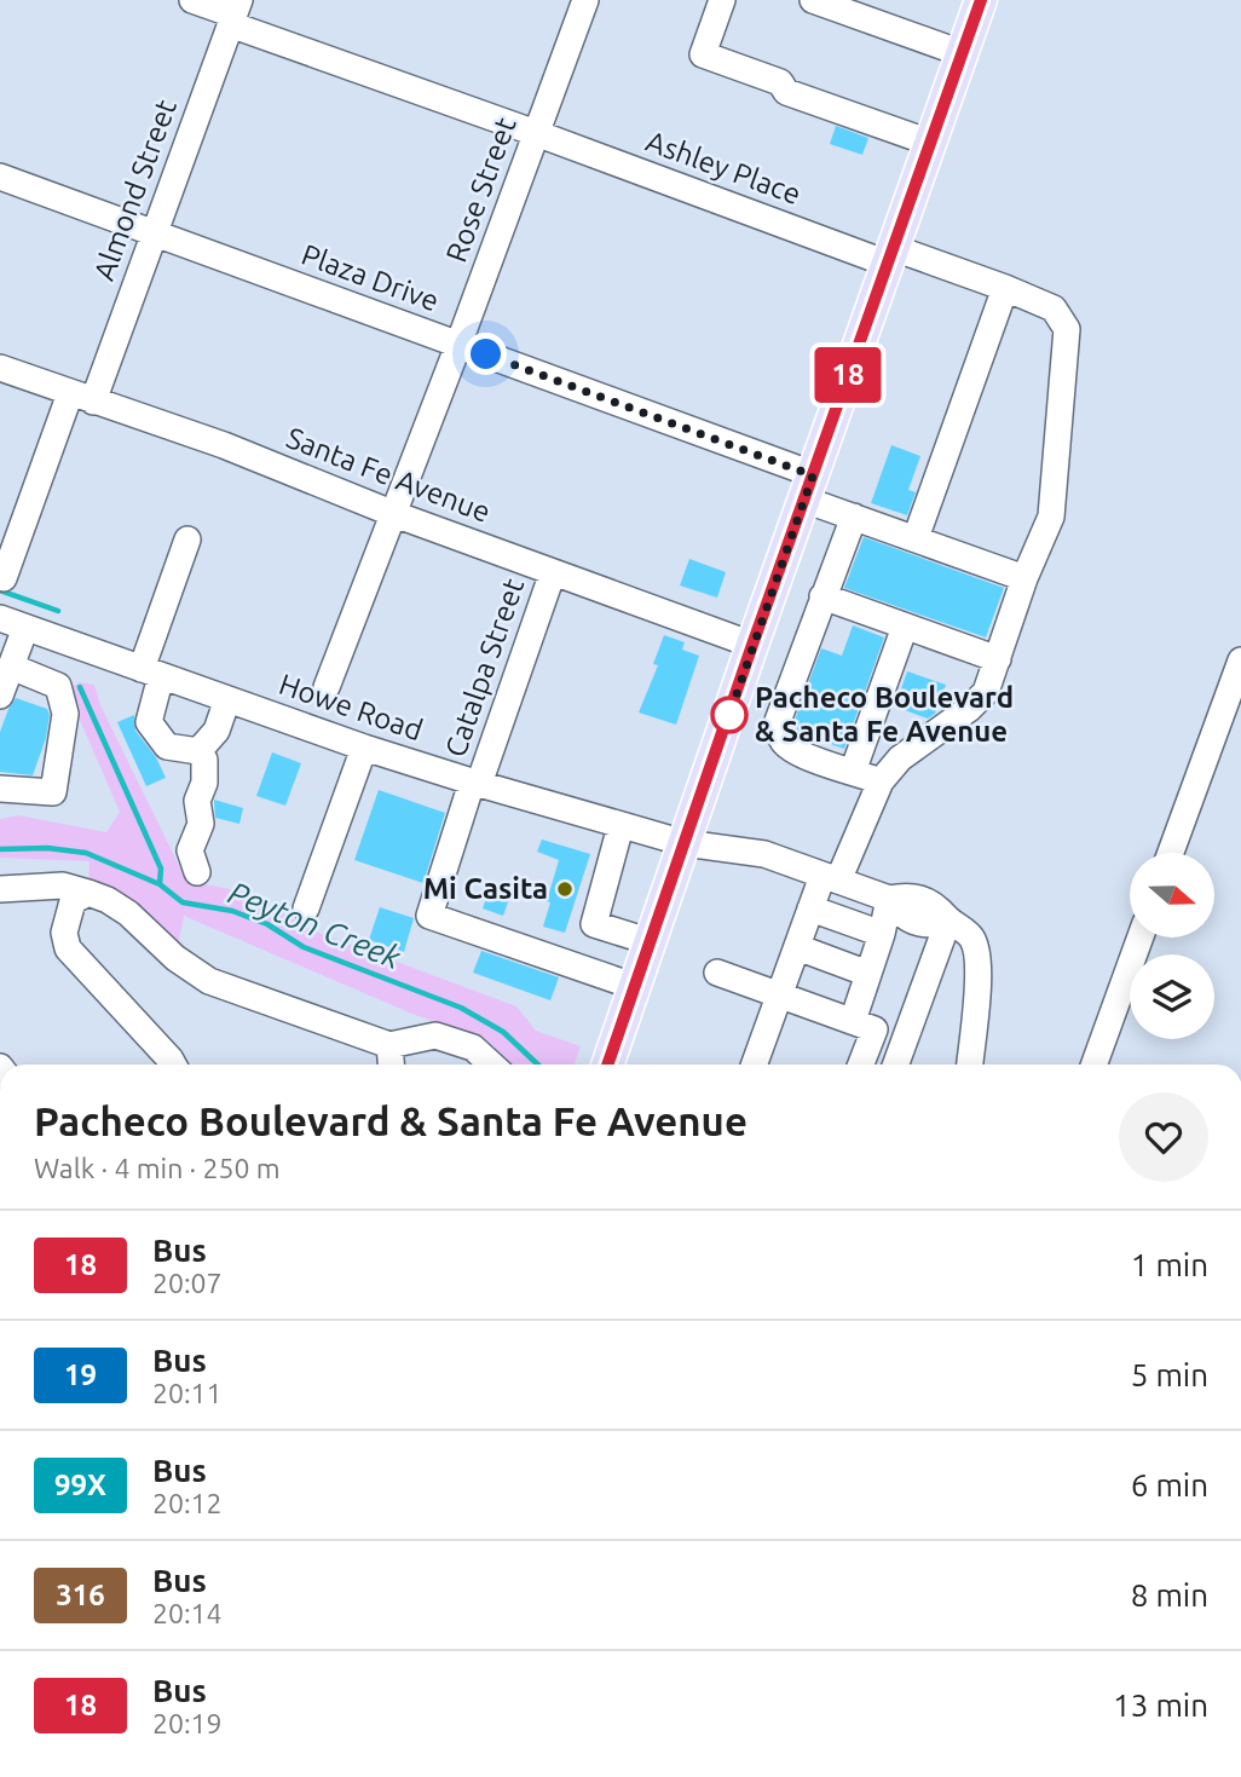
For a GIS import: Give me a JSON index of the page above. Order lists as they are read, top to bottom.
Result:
{
  "streets": {
    "street": [
      "Ashley Place",
      "Almond Street",
      "Rose Street",
      "Plaza Drive",
      "Santa Fe Avenue",
      "Catalpa Street",
      "Howe Road"
    ]
  },
  "crossings": [
    ["Ashley Place", "Almond Street"],
    ["Ashley Place", "Rose Street"],
    ["Ashley Place", "Plaza Drive"],
    ["Ashley Place", "Howe Road"],
    ["Almond Street", "Plaza Drive"],
    ["Almond Street", "Santa Fe Avenue"],
    ["Rose Street", "Plaza Drive"],
    ["Rose Street", "Santa Fe Avenue"],
    ["Santa Fe Avenue", "Catalpa Street"],
    ["Catalpa Street", "Howe Road"]
  ],
  "water": ["Peyton Creek"],
  "places": ["Pacheco Boulevard & Santa Fe Avenue", "Mi Casita"],
  "lines": ["bus line 18"],
  "north": "right",
  "page": {
    "on_map": "18",
    "heading": ["Pacheco Boulevard & Santa Fe Avenue", "Walk · 4 min · 250 m"],
    "list": [
      {
        "mark": "18",
        "name": "Bus",
        "note": "20:07",
        "value": "1 min"
      },
      {
        "mark": "19",
        "name": "Bus",
        "note": "20:11",
        "value": "5 min"
      },
      {
        "mark": "99X",
        "name": "Bus",
        "note": "20:12",
        "value": "6 min"
      },
      {
        "mark": "316",
        "name": "Bus",
        "note": "20:14",
        "value": "8 min"
      },
      {
        "mark": "18",
        "name": "Bus",
        "note": "20:19",
        "value": "13 min"
      }
    ]
  }
}
